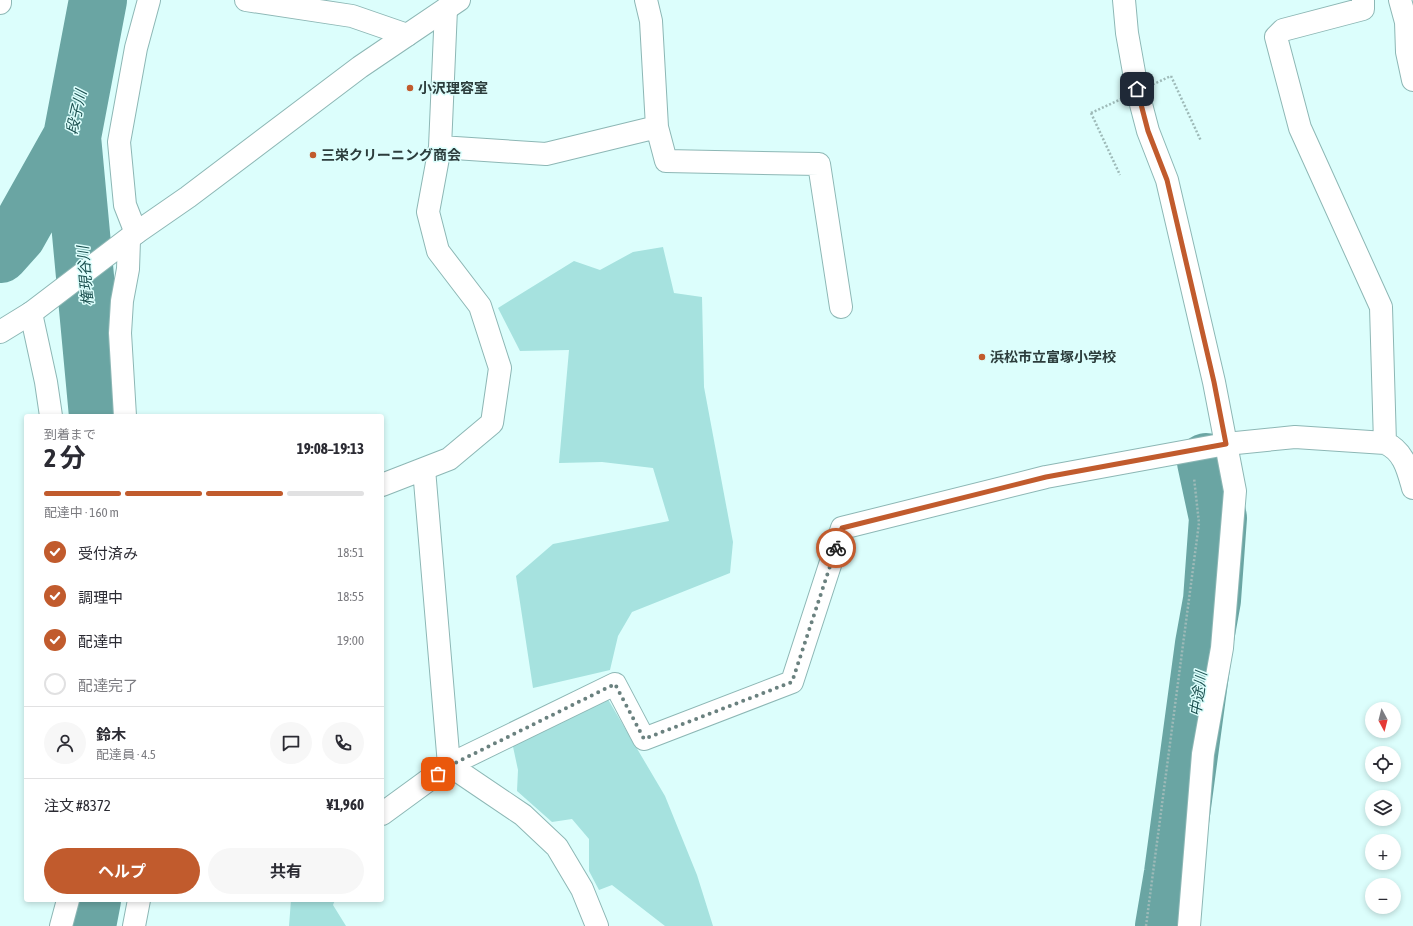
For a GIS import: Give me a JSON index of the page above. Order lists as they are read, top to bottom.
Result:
{
  "water": ["段子川", "権現谷川", "中途川"],
  "places": ["小沢理容室", "三栄クリーニング商会", "浜松市立富塚小学校"],
  "north": "bottom",
  "page": {
    "heading": ["2 分", "到着まで", "19:08–19:13"],
    "panel": [
      "鈴木",
      "配達員 · 4.5",
      "注文 #8372",
      "¥1,960"
    ],
    "bar": "配達中 · 160 m",
    "list": [
      ["受付済み", "18:51"],
      ["調理中", "18:55"],
      ["配達中", "19:00"],
      "配達完了"
    ],
    "map_buttons": ["+", "−"],
    "buttons": ["ヘルプ", "共有"]
  }
}
